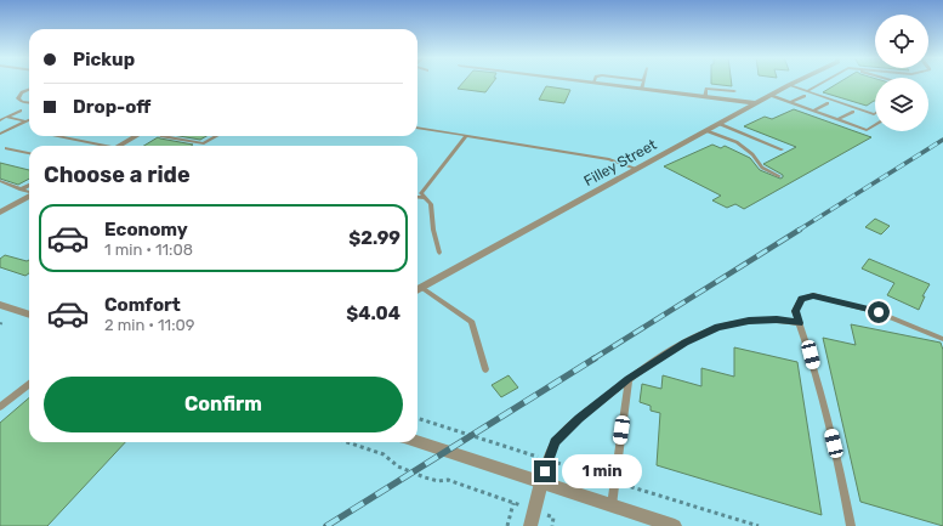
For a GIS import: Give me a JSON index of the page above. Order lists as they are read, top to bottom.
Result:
{
  "streets": {
    "street": ["Filley Street"]
  },
  "page": {
    "banner": ["Pickup", "Drop-off"],
    "heading": "Choose a ride",
    "list": [
      {
        "name": "Economy",
        "note": "1 min · 11:08",
        "value": "$2.99"
      },
      {
        "name": "Comfort",
        "note": "2 min · 11:09",
        "value": "$4.04"
      }
    ],
    "buttons": "Confirm",
    "bubble": "1 min"
  }
}
